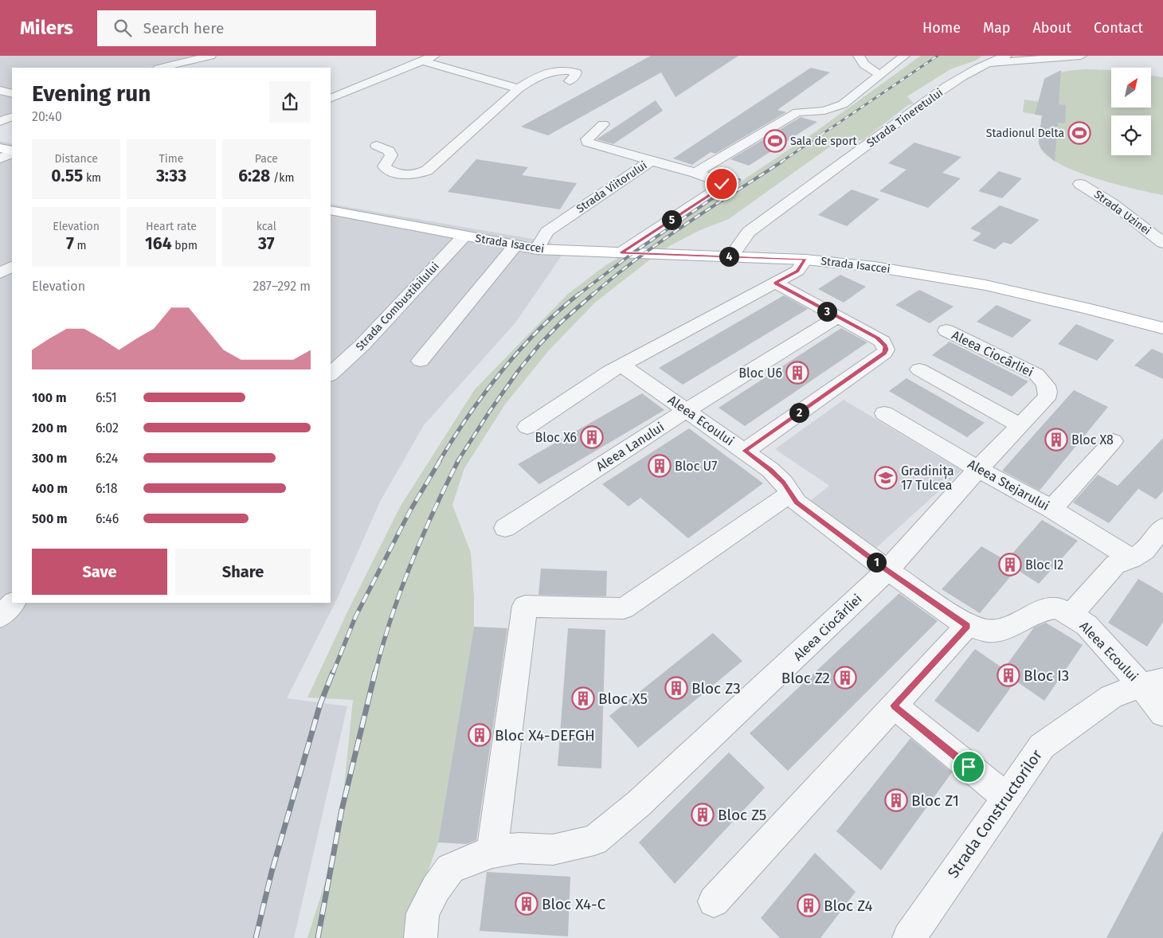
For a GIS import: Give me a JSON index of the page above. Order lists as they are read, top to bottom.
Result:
{
  "streets": {
    "main road": ["Strada Isaccei"],
    "street": [
      "Strada Tineretului",
      "Strada Viitorului",
      "Strada Uzinei",
      "Strada Combustibilului",
      "Aleea Ciocârliei",
      "Aleea Ecoului",
      "Aleea Lanului",
      "Aleea Stejarului",
      "Strada Constructorilor"
    ]
  },
  "crossings": [
    ["Strada Tineretului", "Strada Isaccei"],
    ["Strada Viitorului", "Strada Isaccei"],
    ["Strada Isaccei", "Strada Combustibilului"],
    ["Aleea Ciocârliei", "Aleea Ecoului"],
    ["Aleea Ciocârliei", "Aleea Stejarului"],
    ["Aleea Ecoului", "Aleea Lanului"],
    ["Aleea Ecoului", "Strada Constructorilor"]
  ],
  "places": {
    "sports": ["Stadionul Delta", "Sala de sport"],
    "building": [
      "Bloc U6",
      "Bloc X6",
      "Bloc X8",
      "Bloc U7",
      "Bloc I2",
      "Bloc I3",
      "Bloc Z2",
      "Bloc Z3",
      "Bloc X5",
      "Bloc X4-DEFGH",
      "Bloc Z1",
      "Bloc Z5",
      "Bloc X4-C",
      "Bloc Z4"
    ],
    "school or university": ["Gradinița 17 Tulcea"]
  },
  "north": "top right",
  "page": {
    "header": "Milers",
    "search": "Search here",
    "nav": [
      "Home",
      "Map",
      "About",
      "Contact"
    ],
    "heading": ["Evening run", "20:40"],
    "stats": [
      ["Distance", "0.55 km"],
      ["Time", "3:33"],
      ["Pace", "6:28 /km"],
      ["Elevation", "7 m"],
      ["Heart rate", "164 bpm"],
      ["kcal", "37"]
    ],
    "pins": [
      "5",
      "4",
      "3",
      "2",
      "1"
    ],
    "chart": ["Elevation", "287–292 m"],
    "list": [
      {
        "name": "100 m",
        "note": "6:51"
      },
      {
        "name": "200 m",
        "note": "6:02"
      },
      {
        "name": "300 m",
        "note": "6:24"
      },
      {
        "name": "400 m",
        "note": "6:18"
      },
      {
        "name": "500 m",
        "note": "6:46"
      }
    ],
    "buttons": ["Save", "Share"]
  }
}
